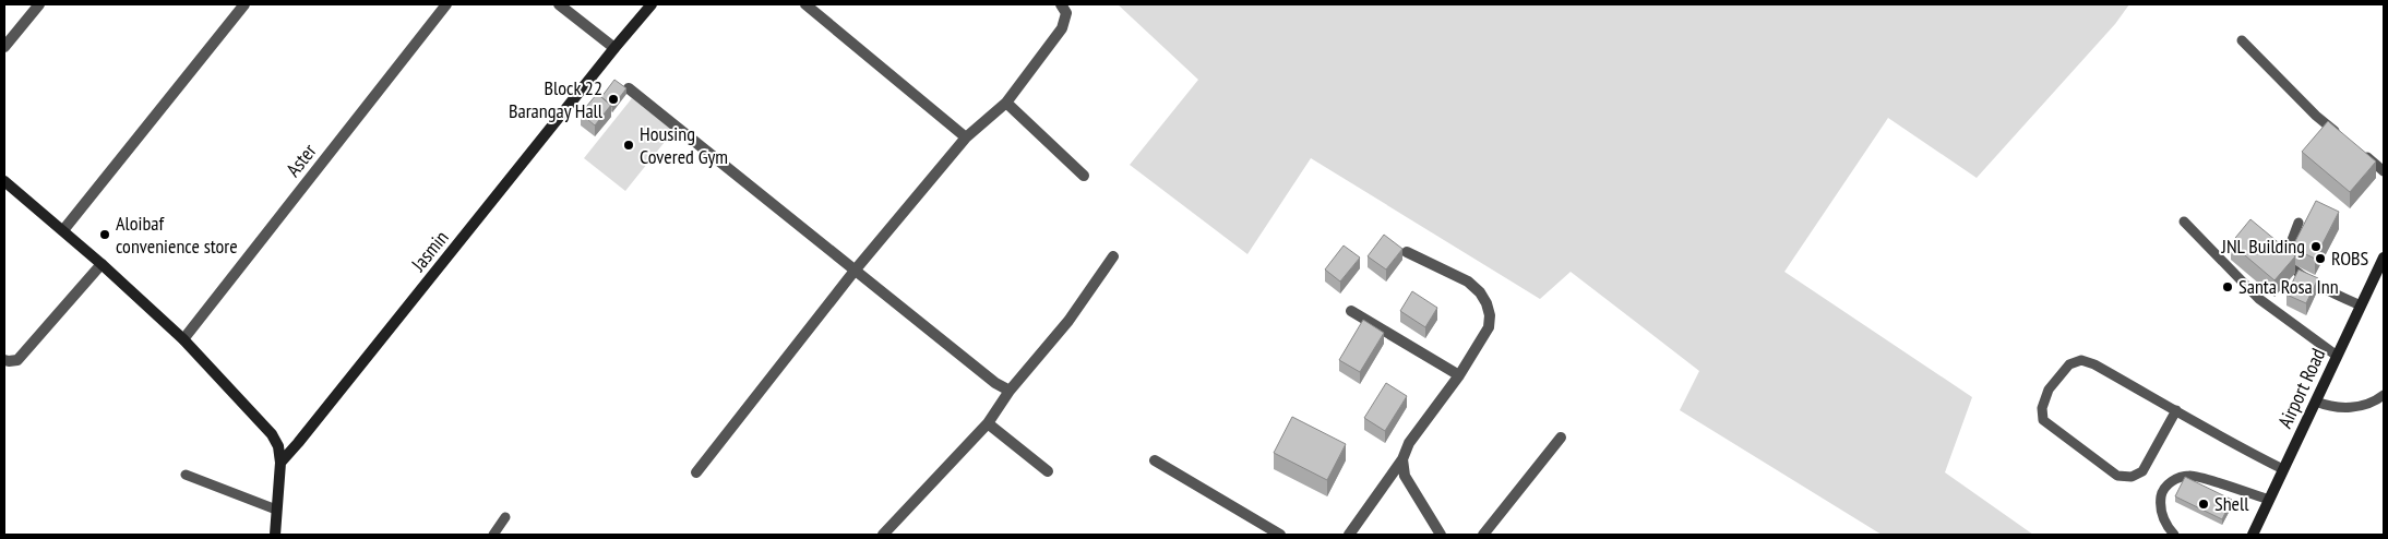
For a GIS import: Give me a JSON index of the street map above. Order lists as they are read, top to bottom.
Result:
{
  "streets": {
    "street": ["Aster", "Jasmin", "Airport Road"]
  },
  "places": [
    "Block 22 Barangay Hall",
    "Housing Covered Gym",
    "Aloibaf convenience store",
    "JNL Building",
    "ROBS",
    "Santa Rosa Inn",
    "Shell"
  ]
}
